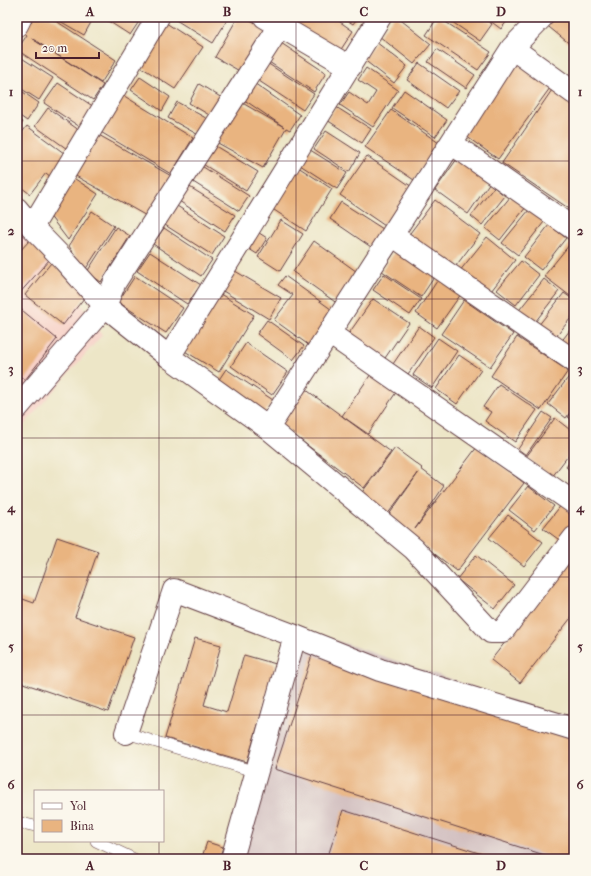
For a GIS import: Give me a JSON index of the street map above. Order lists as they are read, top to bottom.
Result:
{
  "legend": ["Yol", "Bina"],
  "scale_bar": "20 m",
  "grid": {
    "columns": [
      "A",
      "B",
      "C",
      "D"
    ],
    "rows": [
      "1",
      "2",
      "3",
      "4",
      "5",
      "6"
    ]
  }
}
